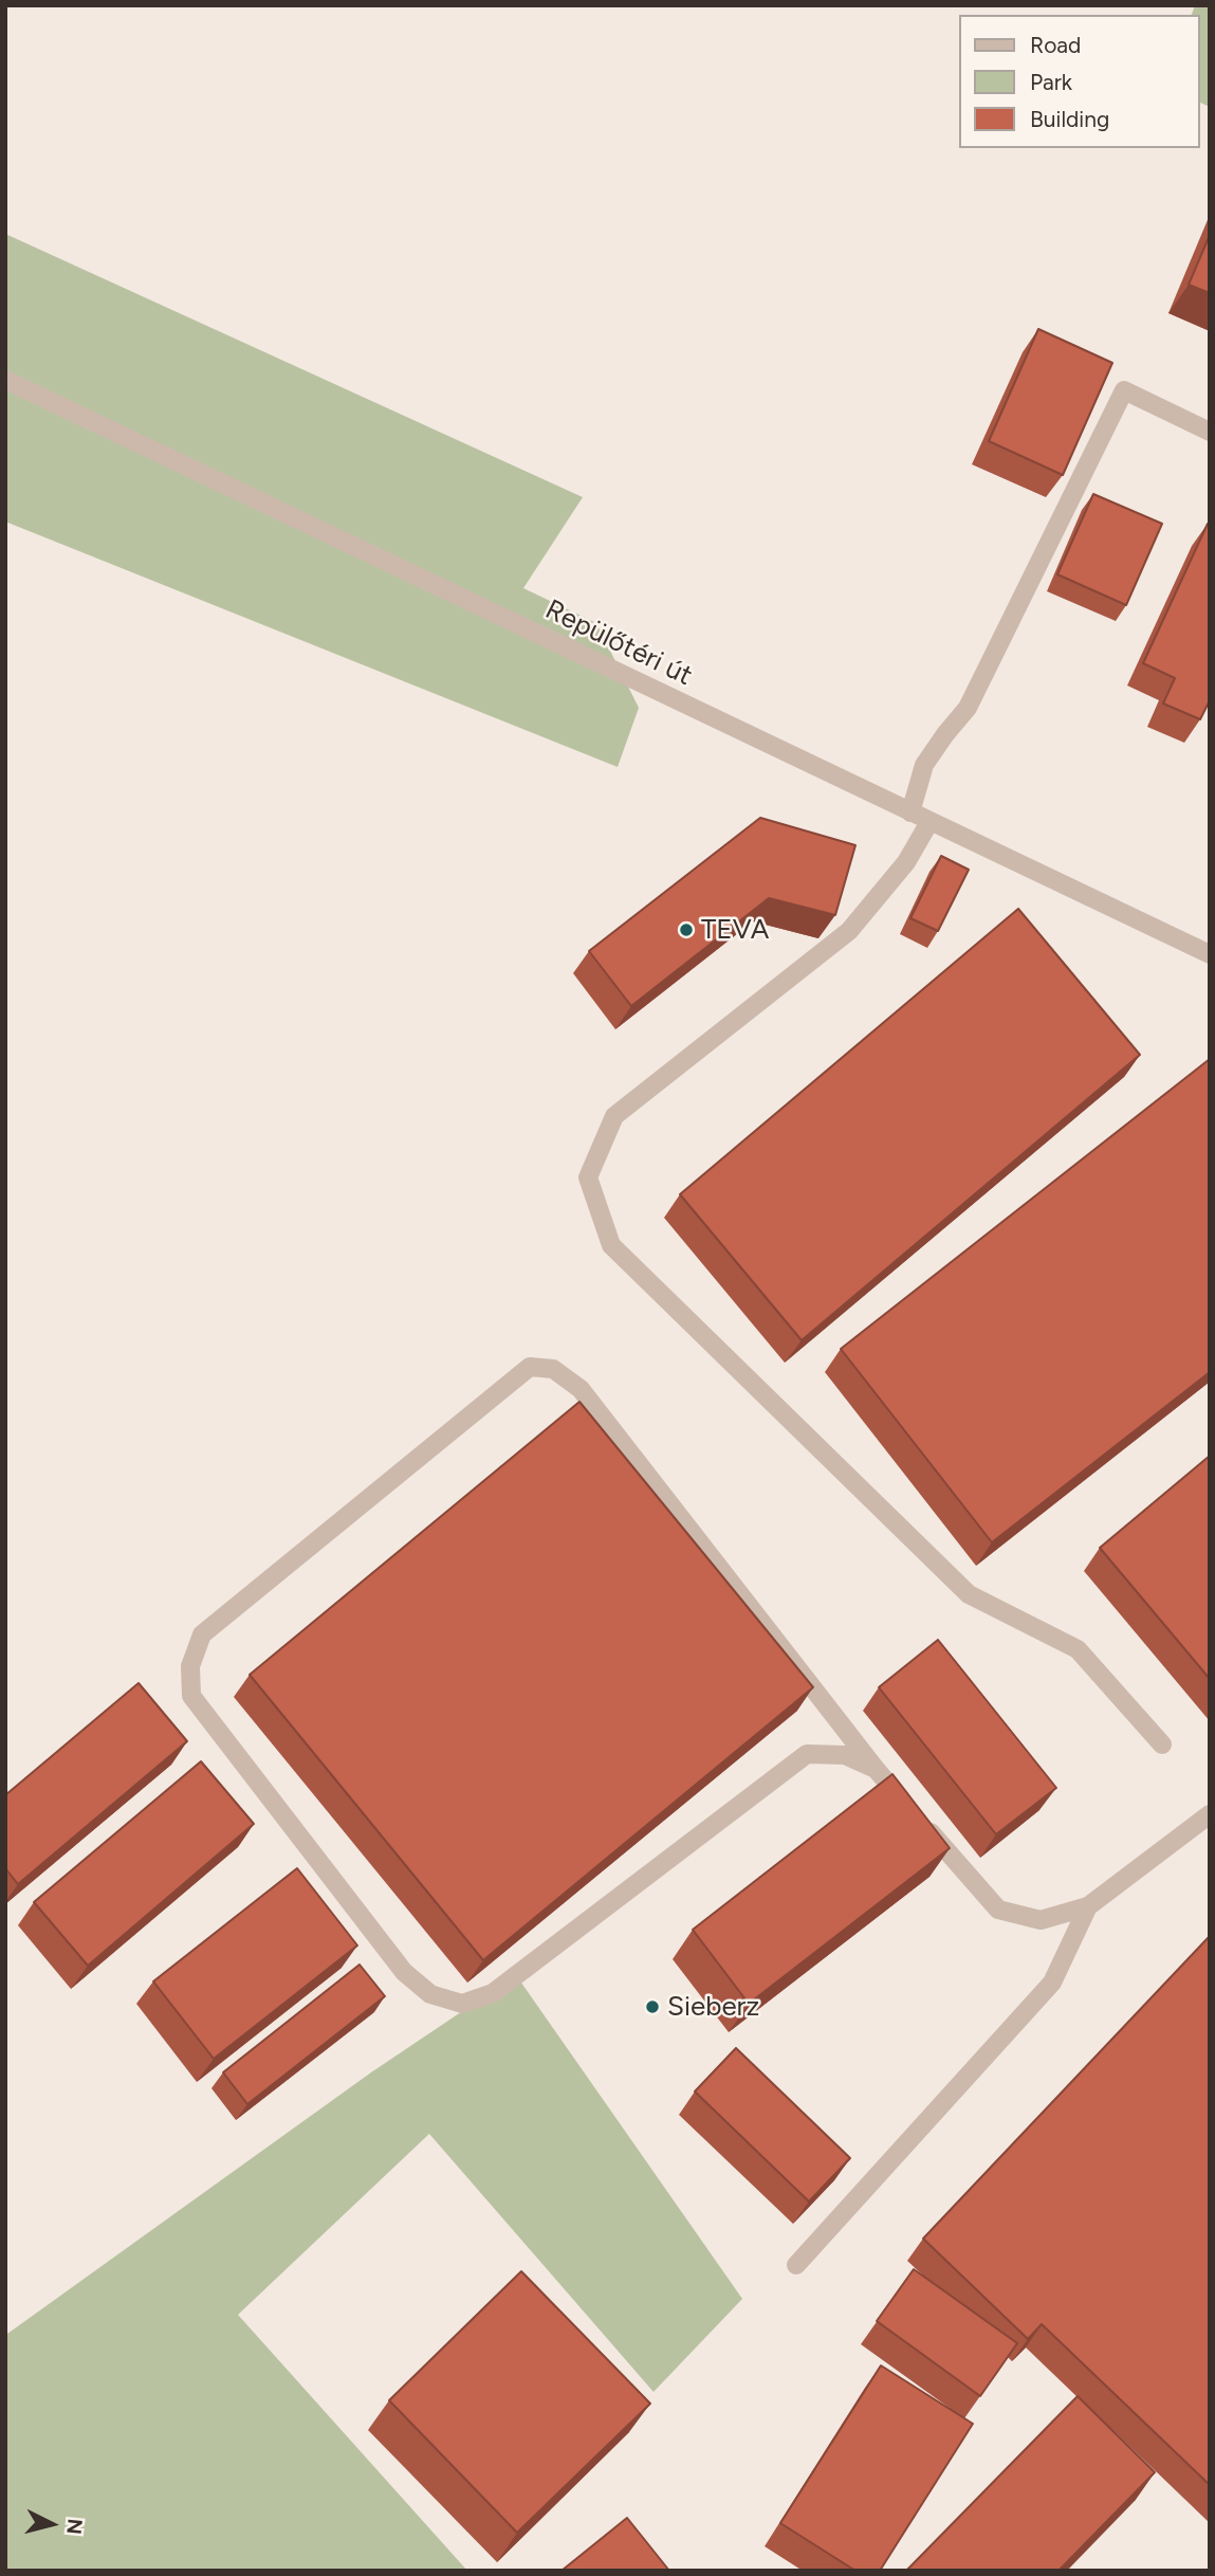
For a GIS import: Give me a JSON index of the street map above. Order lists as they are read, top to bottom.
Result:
{
  "streets": {
    "street": ["Repülőtéri út"]
  },
  "places": ["TEVA", "Sieberz"],
  "legend": ["Road", "Park", "Building"],
  "north": "right"
}
